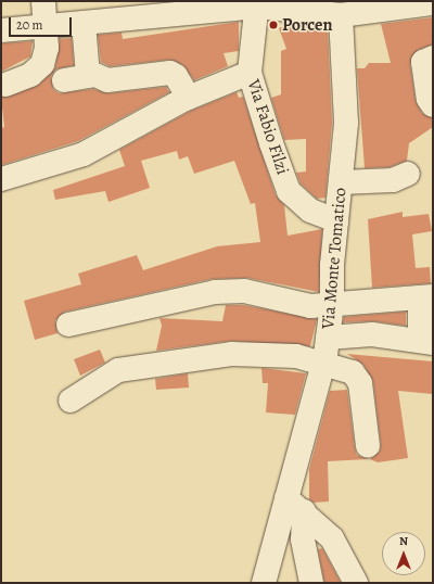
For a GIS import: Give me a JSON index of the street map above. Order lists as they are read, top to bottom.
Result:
{
  "streets": {
    "street": ["Via Fabio Filzi", "Via Monte Tomatico"]
  },
  "crossings": [
    ["Via Fabio Filzi", "Via Monte Tomatico"]
  ],
  "places": ["Porcen"],
  "scale_bar": "20 m",
  "north": "top"
}
